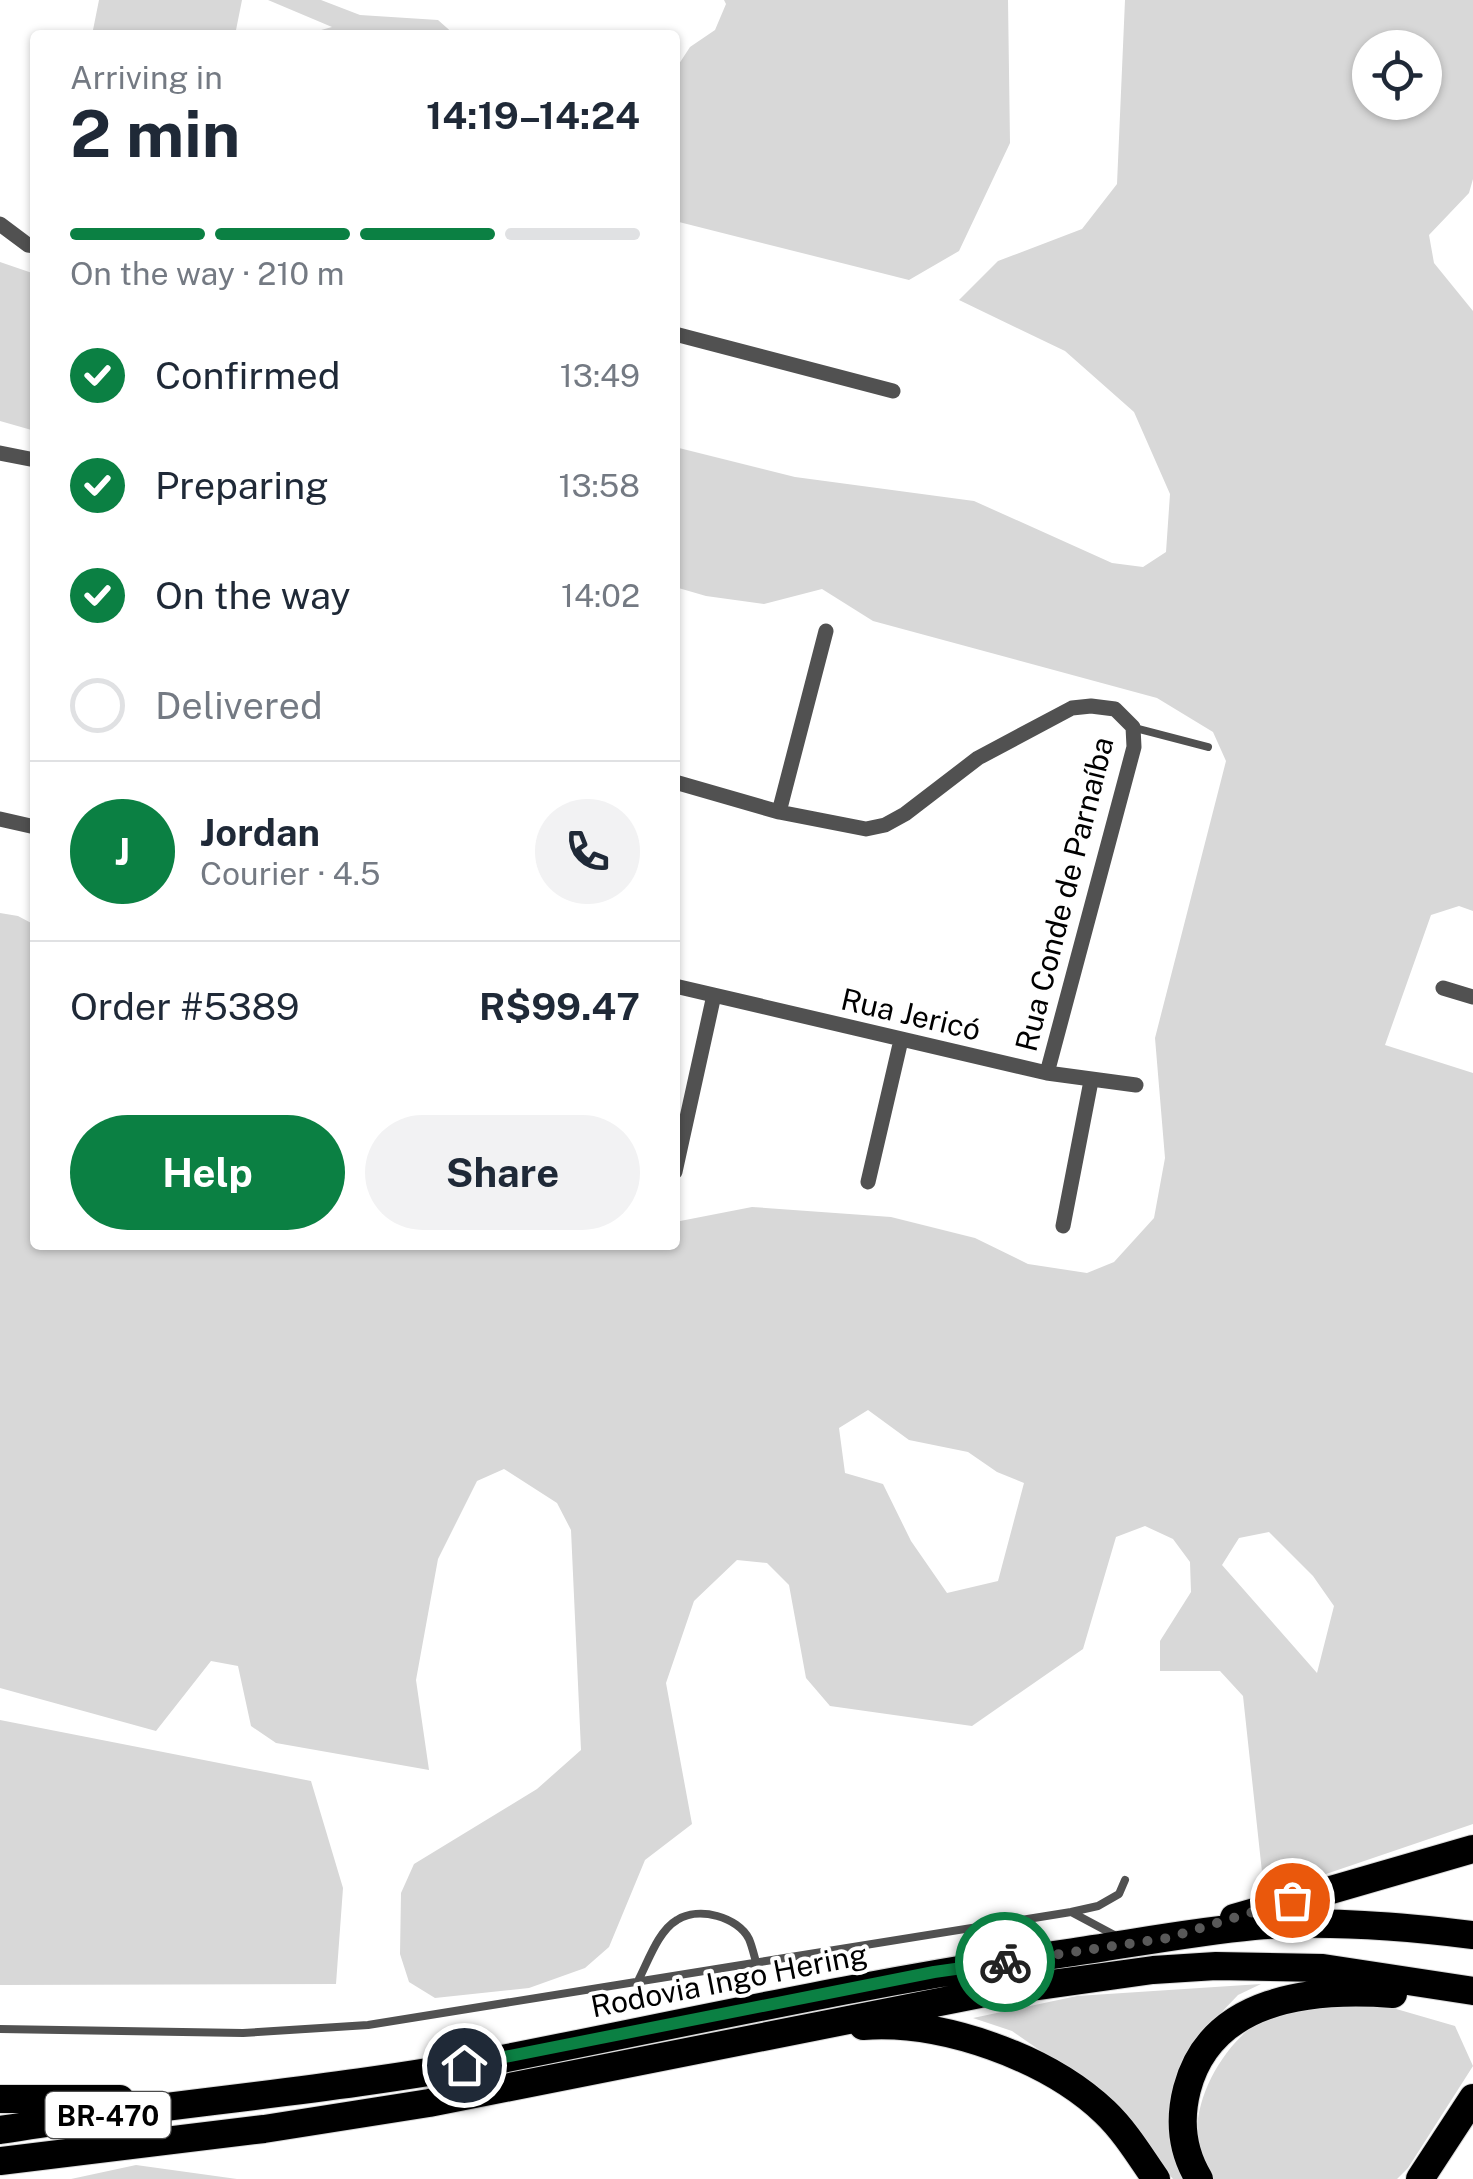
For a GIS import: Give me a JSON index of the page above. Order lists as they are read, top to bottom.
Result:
{
  "streets": {
    "highway": ["Rodovia Ingo Hering", "BR-470"],
    "street": ["Rua Conde de Parnaíba", "Rua Jericó"]
  },
  "crossings": [
    ["Rua Conde de Parnaíba", "Rua Jericó"]
  ],
  "page": {
    "heading": ["2 min", "Arriving in", "14:19–14:24"],
    "panel": [
      "Jordan",
      "Courier · 4.5",
      "Order #5389",
      "R$99.47"
    ],
    "bar": "On the way · 210 m",
    "list": [
      ["Confirmed", "13:49"],
      ["Preparing", "13:58"],
      ["On the way", "14:02"],
      "Delivered"
    ],
    "round": "J",
    "buttons": ["Help", "Share"]
  }
}
